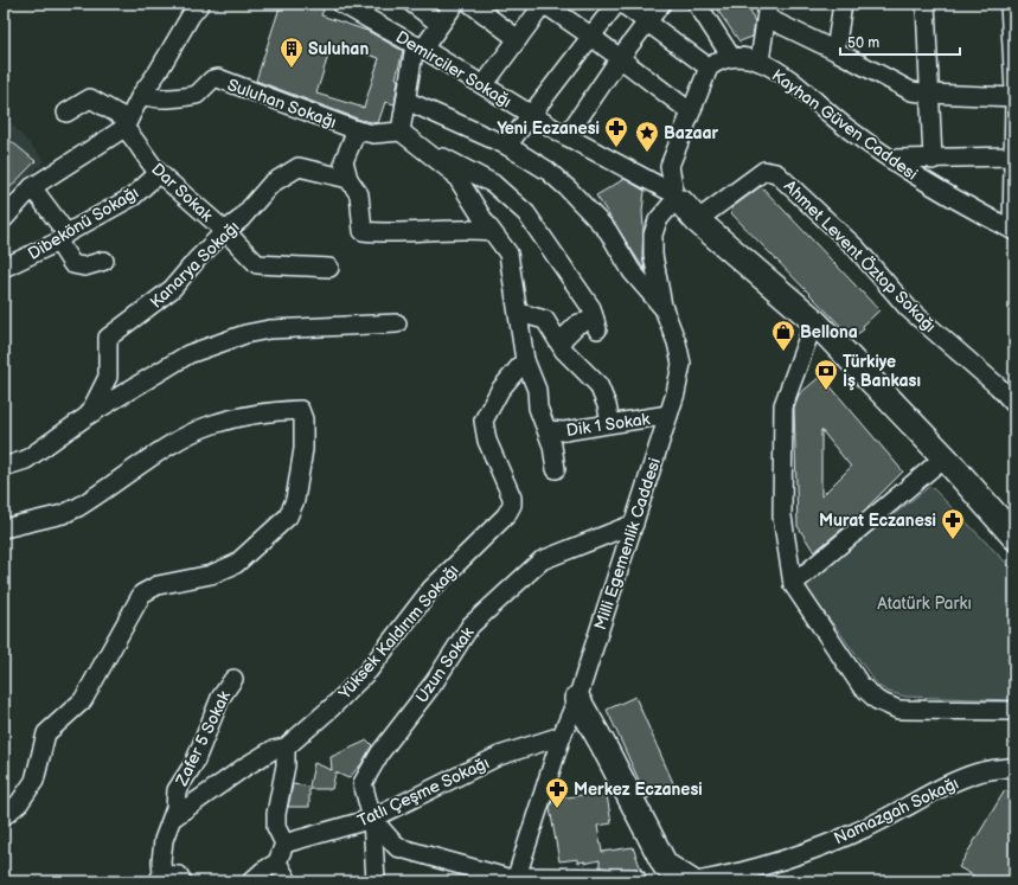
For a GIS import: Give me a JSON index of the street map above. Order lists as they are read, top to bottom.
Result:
{
  "streets": {
    "street": [
      "Demirciler Sokağı",
      "Suluhan Sokağı",
      "Kayhan Güven Caddesi",
      "Dar Sokak",
      "Dibekönü Sokağı",
      "Ahmet Levent Öztop Sokağı",
      "Kanarya Sokağı",
      "Dik 1 Sokak",
      "Milli Egemenlik Caddesi",
      "Yüksek Kaldırım Sokağı",
      "Uzun Sokak",
      "Zafer 5 Sokak",
      "Tatlı Çeşme Sokağı",
      "Namazgah Sokağı"
    ]
  },
  "crossings": [
    ["Demirciler Sokağı", "Ahmet Levent Öztop Sokağı"],
    ["Demirciler Sokağı", "Milli Egemenlik Caddesi"],
    ["Dar Sokak", "Dibekönü Sokağı"],
    ["Dar Sokak", "Kanarya Sokağı"],
    ["Ahmet Levent Öztop Sokağı", "Milli Egemenlik Caddesi"],
    ["Dik 1 Sokak", "Milli Egemenlik Caddesi"],
    ["Milli Egemenlik Caddesi", "Uzun Sokak"],
    ["Milli Egemenlik Caddesi", "Tatlı Çeşme Sokağı"],
    ["Yüksek Kaldırım Sokağı", "Zafer 5 Sokak"],
    ["Uzun Sokak", "Tatlı Çeşme Sokağı"]
  ],
  "parks": ["Atatürk Parkı"],
  "places": {
    "building": ["Suluhan"],
    "pharmacy": ["Yeni Eczanesi", "Murat Eczanesi", "Merkez Eczanesi"],
    "place": ["Bazaar"],
    "shop": ["Bellona"],
    "bank": ["Türkiye İş Bankası"]
  },
  "scale_bar": "50 m"
}
